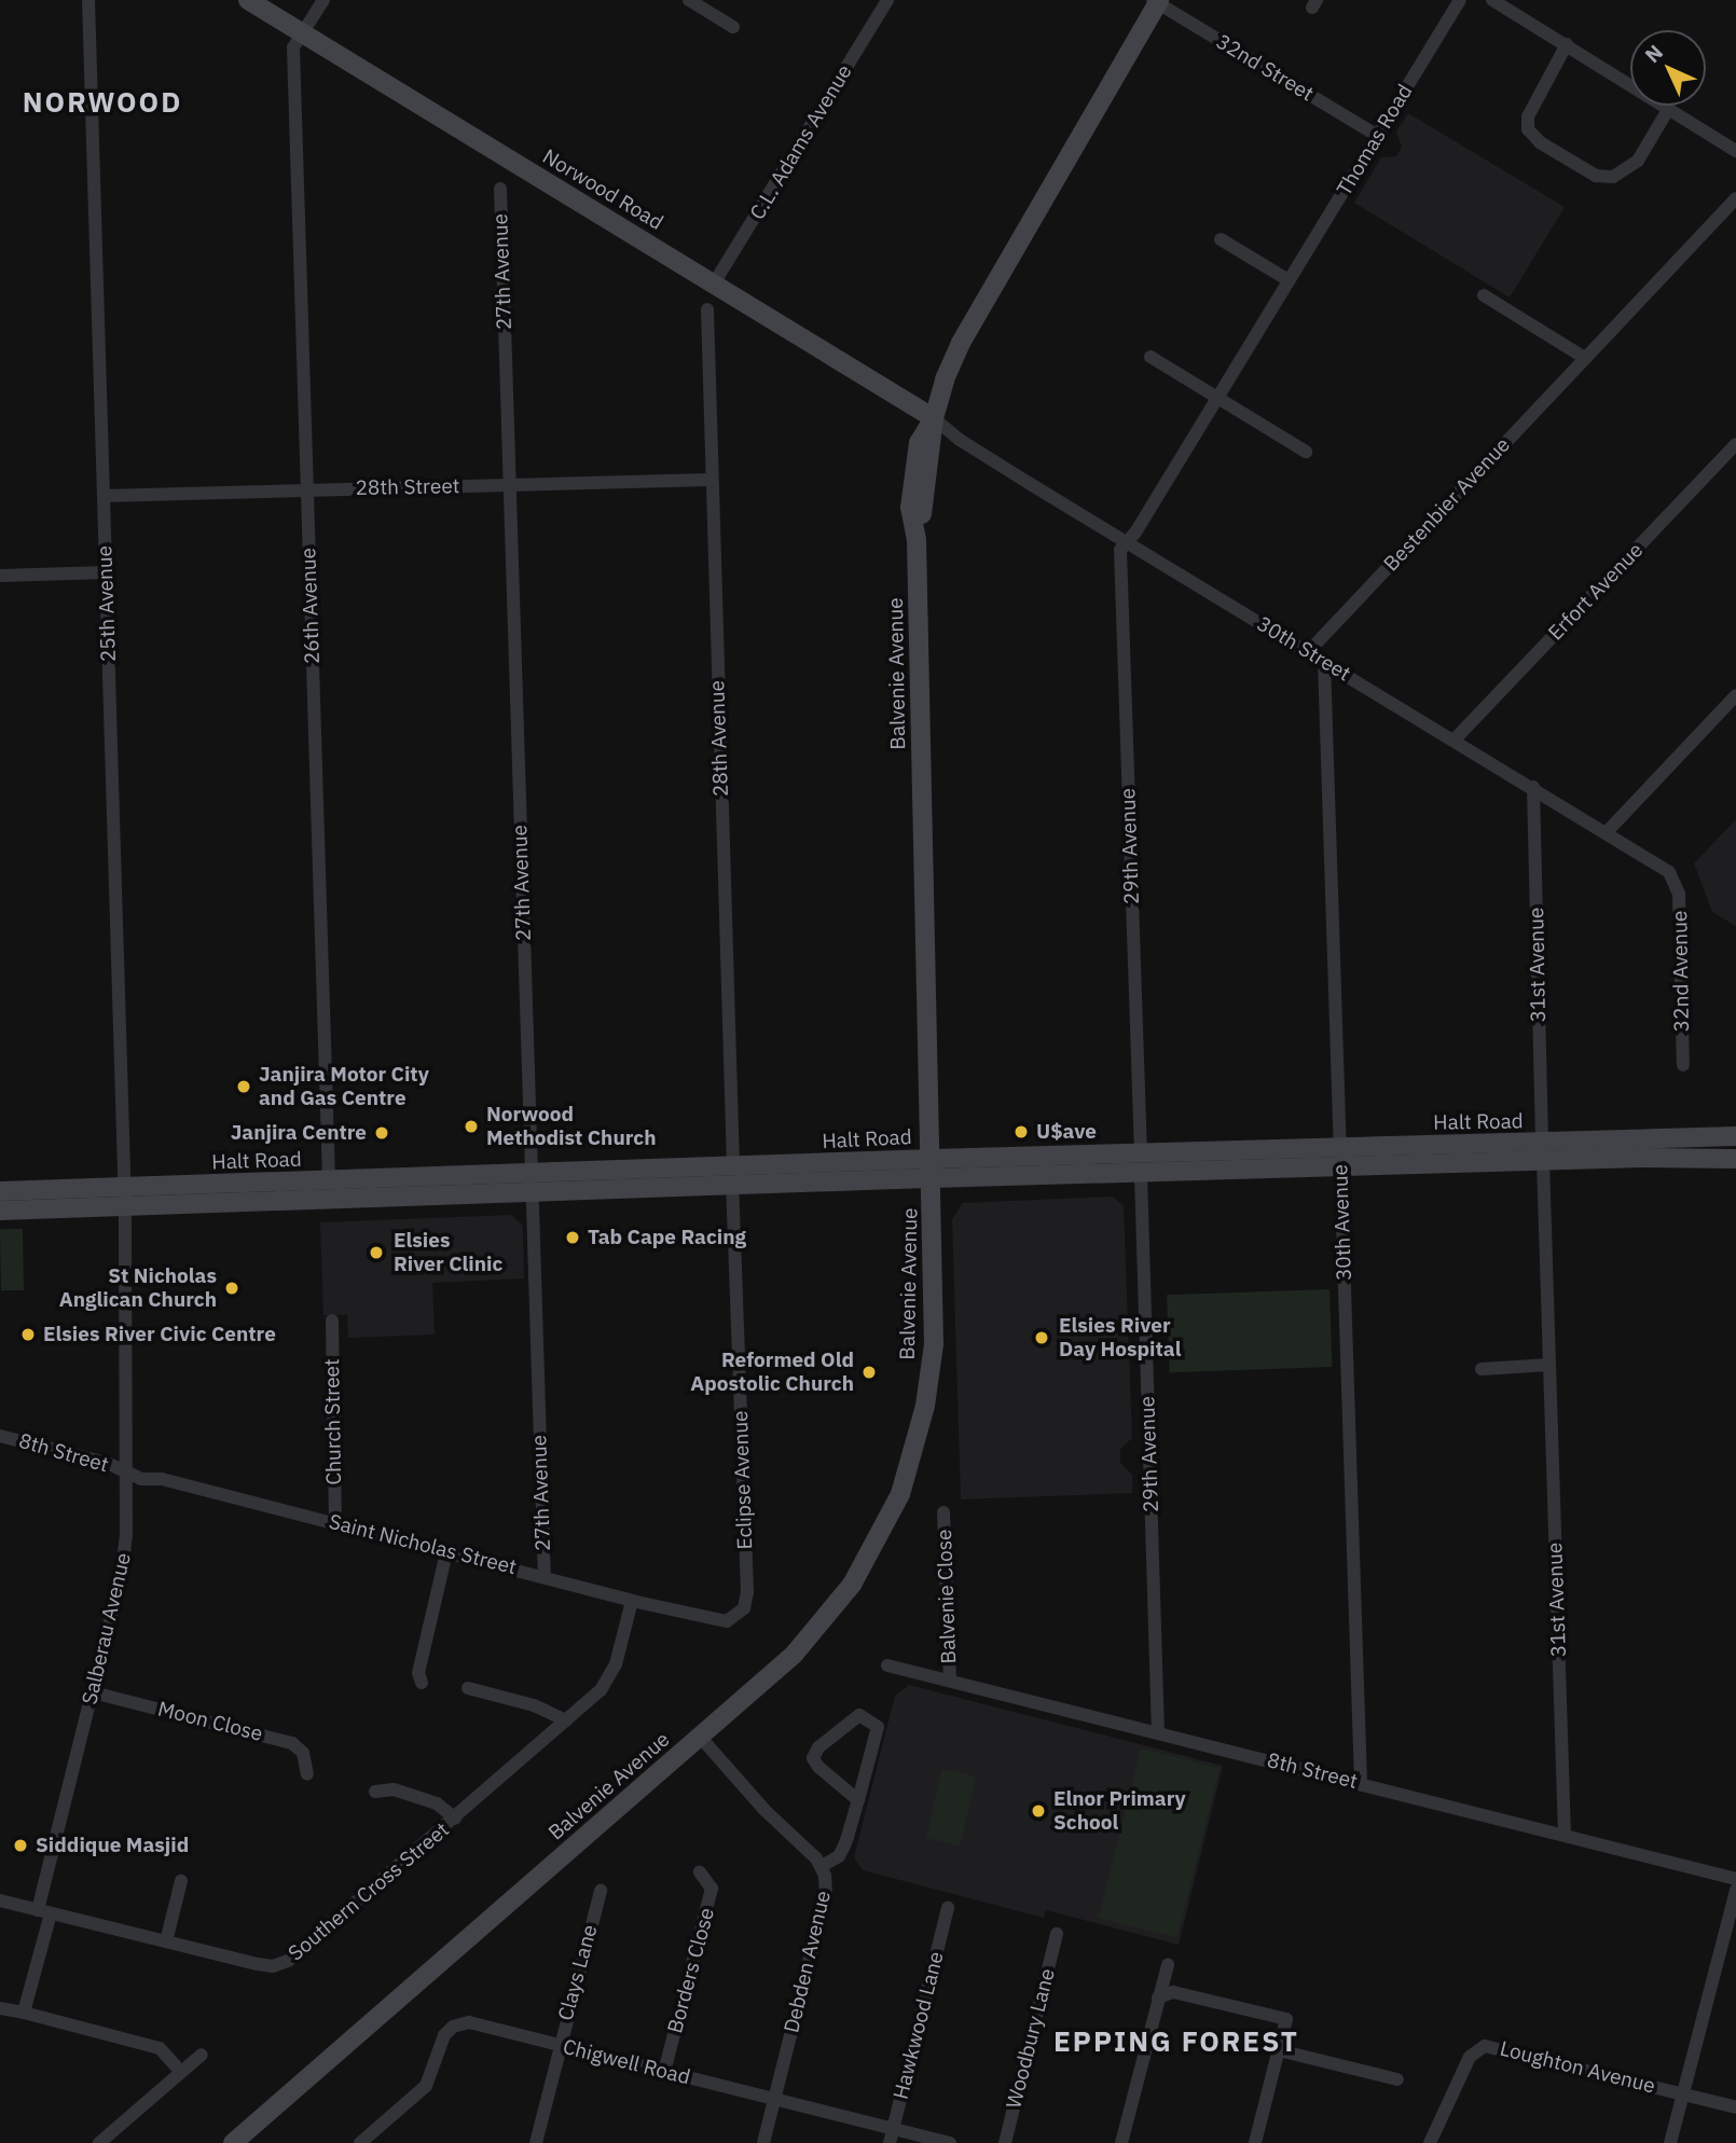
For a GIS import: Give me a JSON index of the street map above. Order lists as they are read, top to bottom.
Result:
{
  "streets": {
    "street": [
      "32nd Street",
      "Thomas Road",
      "C.L. Adams Avenue",
      "Norwood Road",
      "27th Avenue",
      "28th Street",
      "Bestenbier Avenue",
      "Erfort Avenue",
      "25th Avenue",
      "26th Avenue",
      "30th Street",
      "Balvenie Avenue",
      "28th Avenue",
      "29th Avenue",
      "31st Avenue",
      "32nd Avenue",
      "Halt Road",
      "30th Avenue",
      "Church Street",
      "8th Street",
      "Eclipse Avenue",
      "Saint Nicholas Street",
      "Balvenie Close",
      "Salberau Avenue",
      "Moon Close",
      "Southern Cross Street",
      "Debden Avenue",
      "Borders Close",
      "Clays Lane",
      "Hawkwood Lane",
      "Woodbury Lane",
      "Chigwell Road",
      "Loughton Avenue"
    ]
  },
  "crossings": [
    ["32nd Street", "Thomas Road"],
    ["32nd Street", "Balvenie Avenue"],
    ["Thomas Road", "30th Street"],
    ["Thomas Road", "29th Avenue"],
    ["C.L. Adams Avenue", "Norwood Road"],
    ["Norwood Road", "26th Avenue"],
    ["Norwood Road", "30th Street"],
    ["Norwood Road", "Balvenie Avenue"],
    ["27th Avenue", "28th Street"],
    ["27th Avenue", "Halt Road"],
    ["27th Avenue", "Saint Nicholas Street"],
    ["28th Street", "25th Avenue"],
    ["28th Street", "26th Avenue"],
    ["28th Street", "28th Avenue"],
    ["Bestenbier Avenue", "30th Street"],
    ["Erfort Avenue", "30th Street"],
    ["25th Avenue", "Halt Road"],
    ["25th Avenue", "Salberau Avenue"],
    ["26th Avenue", "Halt Road"],
    ["30th Street", "Balvenie Avenue"],
    ["30th Street", "29th Avenue"],
    ["30th Street", "31st Avenue"],
    ["30th Street", "32nd Avenue"],
    ["30th Street", "30th Avenue"],
    ["Balvenie Avenue", "Halt Road"],
    ["Balvenie Avenue", "Debden Avenue"],
    ["28th Avenue", "Halt Road"],
    ["28th Avenue", "Eclipse Avenue"],
    ["29th Avenue", "Halt Road"],
    ["29th Avenue", "8th Street"],
    ["31st Avenue", "Halt Road"],
    ["31st Avenue", "8th Street"],
    ["Halt Road", "30th Avenue"],
    ["Halt Road", "Eclipse Avenue"],
    ["Halt Road", "Salberau Avenue"],
    ["30th Avenue", "8th Street"],
    ["Church Street", "Saint Nicholas Street"],
    ["8th Street", "Saint Nicholas Street"],
    ["8th Street", "Balvenie Close"],
    ["8th Street", "Salberau Avenue"],
    ["Eclipse Avenue", "Saint Nicholas Street"],
    ["Saint Nicholas Street", "Salberau Avenue"],
    ["Saint Nicholas Street", "Southern Cross Street"],
    ["Salberau Avenue", "Moon Close"],
    ["Salberau Avenue", "Southern Cross Street"],
    ["Debden Avenue", "Chigwell Road"],
    ["Borders Close", "Chigwell Road"],
    ["Clays Lane", "Chigwell Road"],
    ["Hawkwood Lane", "Chigwell Road"]
  ],
  "districts": ["NORWOOD", "EPPING FOREST"],
  "places": [
    "Janjira Motor City and Gas Centre",
    "Norwood Methodist Church",
    "U$ave",
    "Janjira Centre",
    "Tab Cape Racing",
    "Elsies River Clinic",
    "St Nicholas Anglican Church",
    "Elsies River Civic Centre",
    "Elsies River Day Hospital",
    "Reformed Old Apostolic Church",
    "Elnor Primary School",
    "Siddique Masjid"
  ],
  "north": "top left"
}
